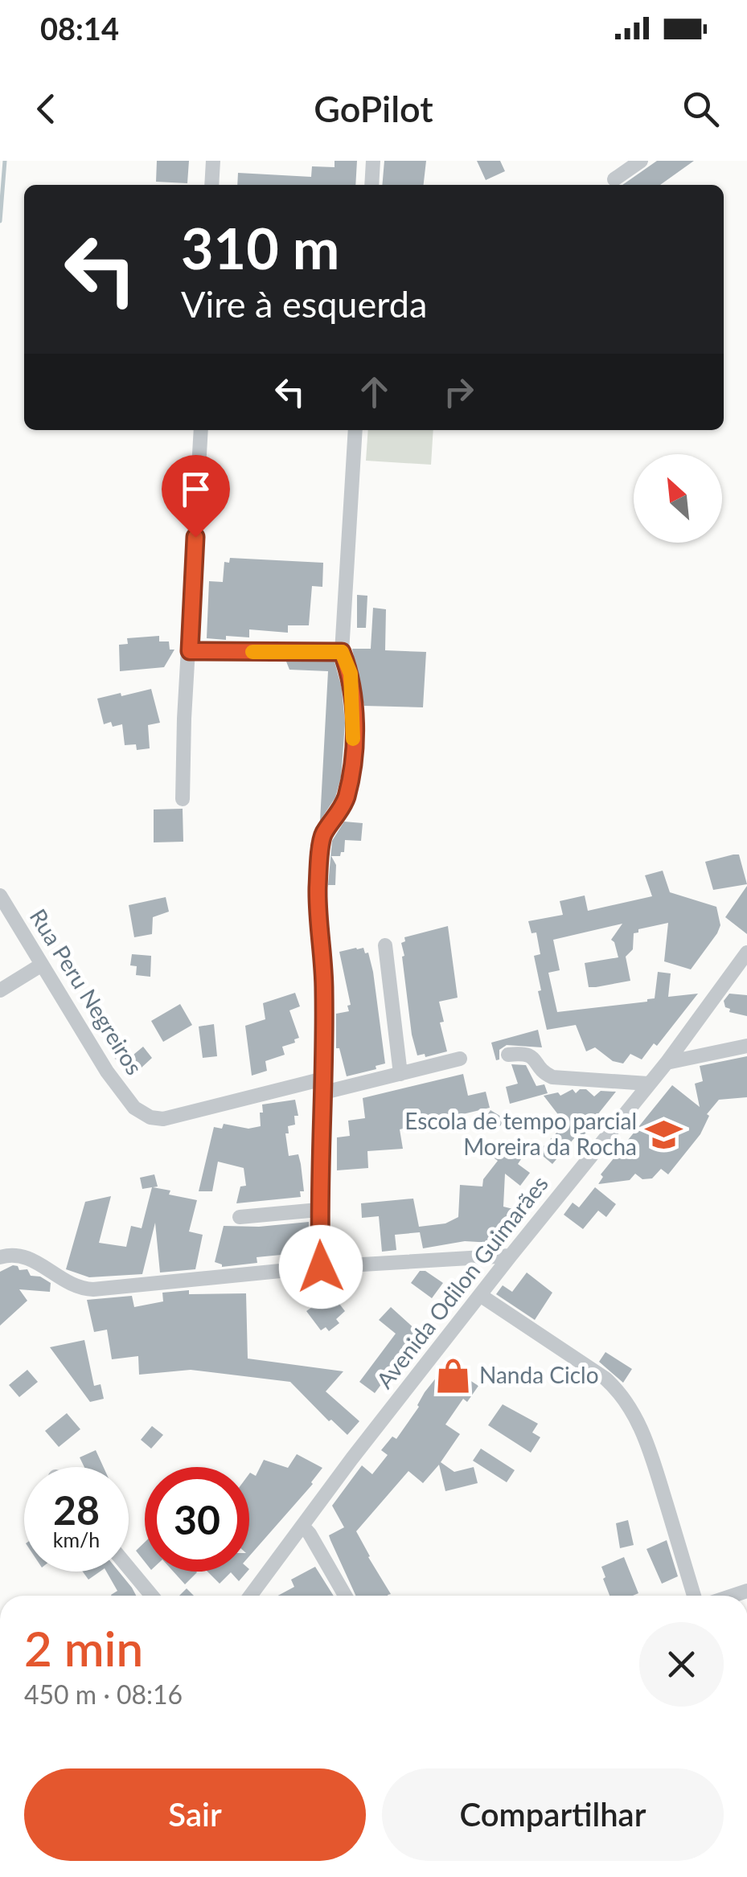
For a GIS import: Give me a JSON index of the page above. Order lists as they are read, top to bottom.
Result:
{
  "streets": {
    "street": ["Rua Peru Negreiros", "Avenida Odilon Guimarães"]
  },
  "places": {
    "school or university": ["Escola de tempo parcial Moreira da Rocha"],
    "shop": ["Nanda Ciclo"]
  },
  "north": "top left",
  "page": {
    "status": "08:14",
    "header": "GoPilot",
    "turn": ["310 m", "Vire à esquerda"],
    "speed": "28 km/h",
    "limit": "30",
    "heading": ["2 min", "450 m · 08:16"],
    "buttons": ["Sair", "Compartilhar"]
  }
}
